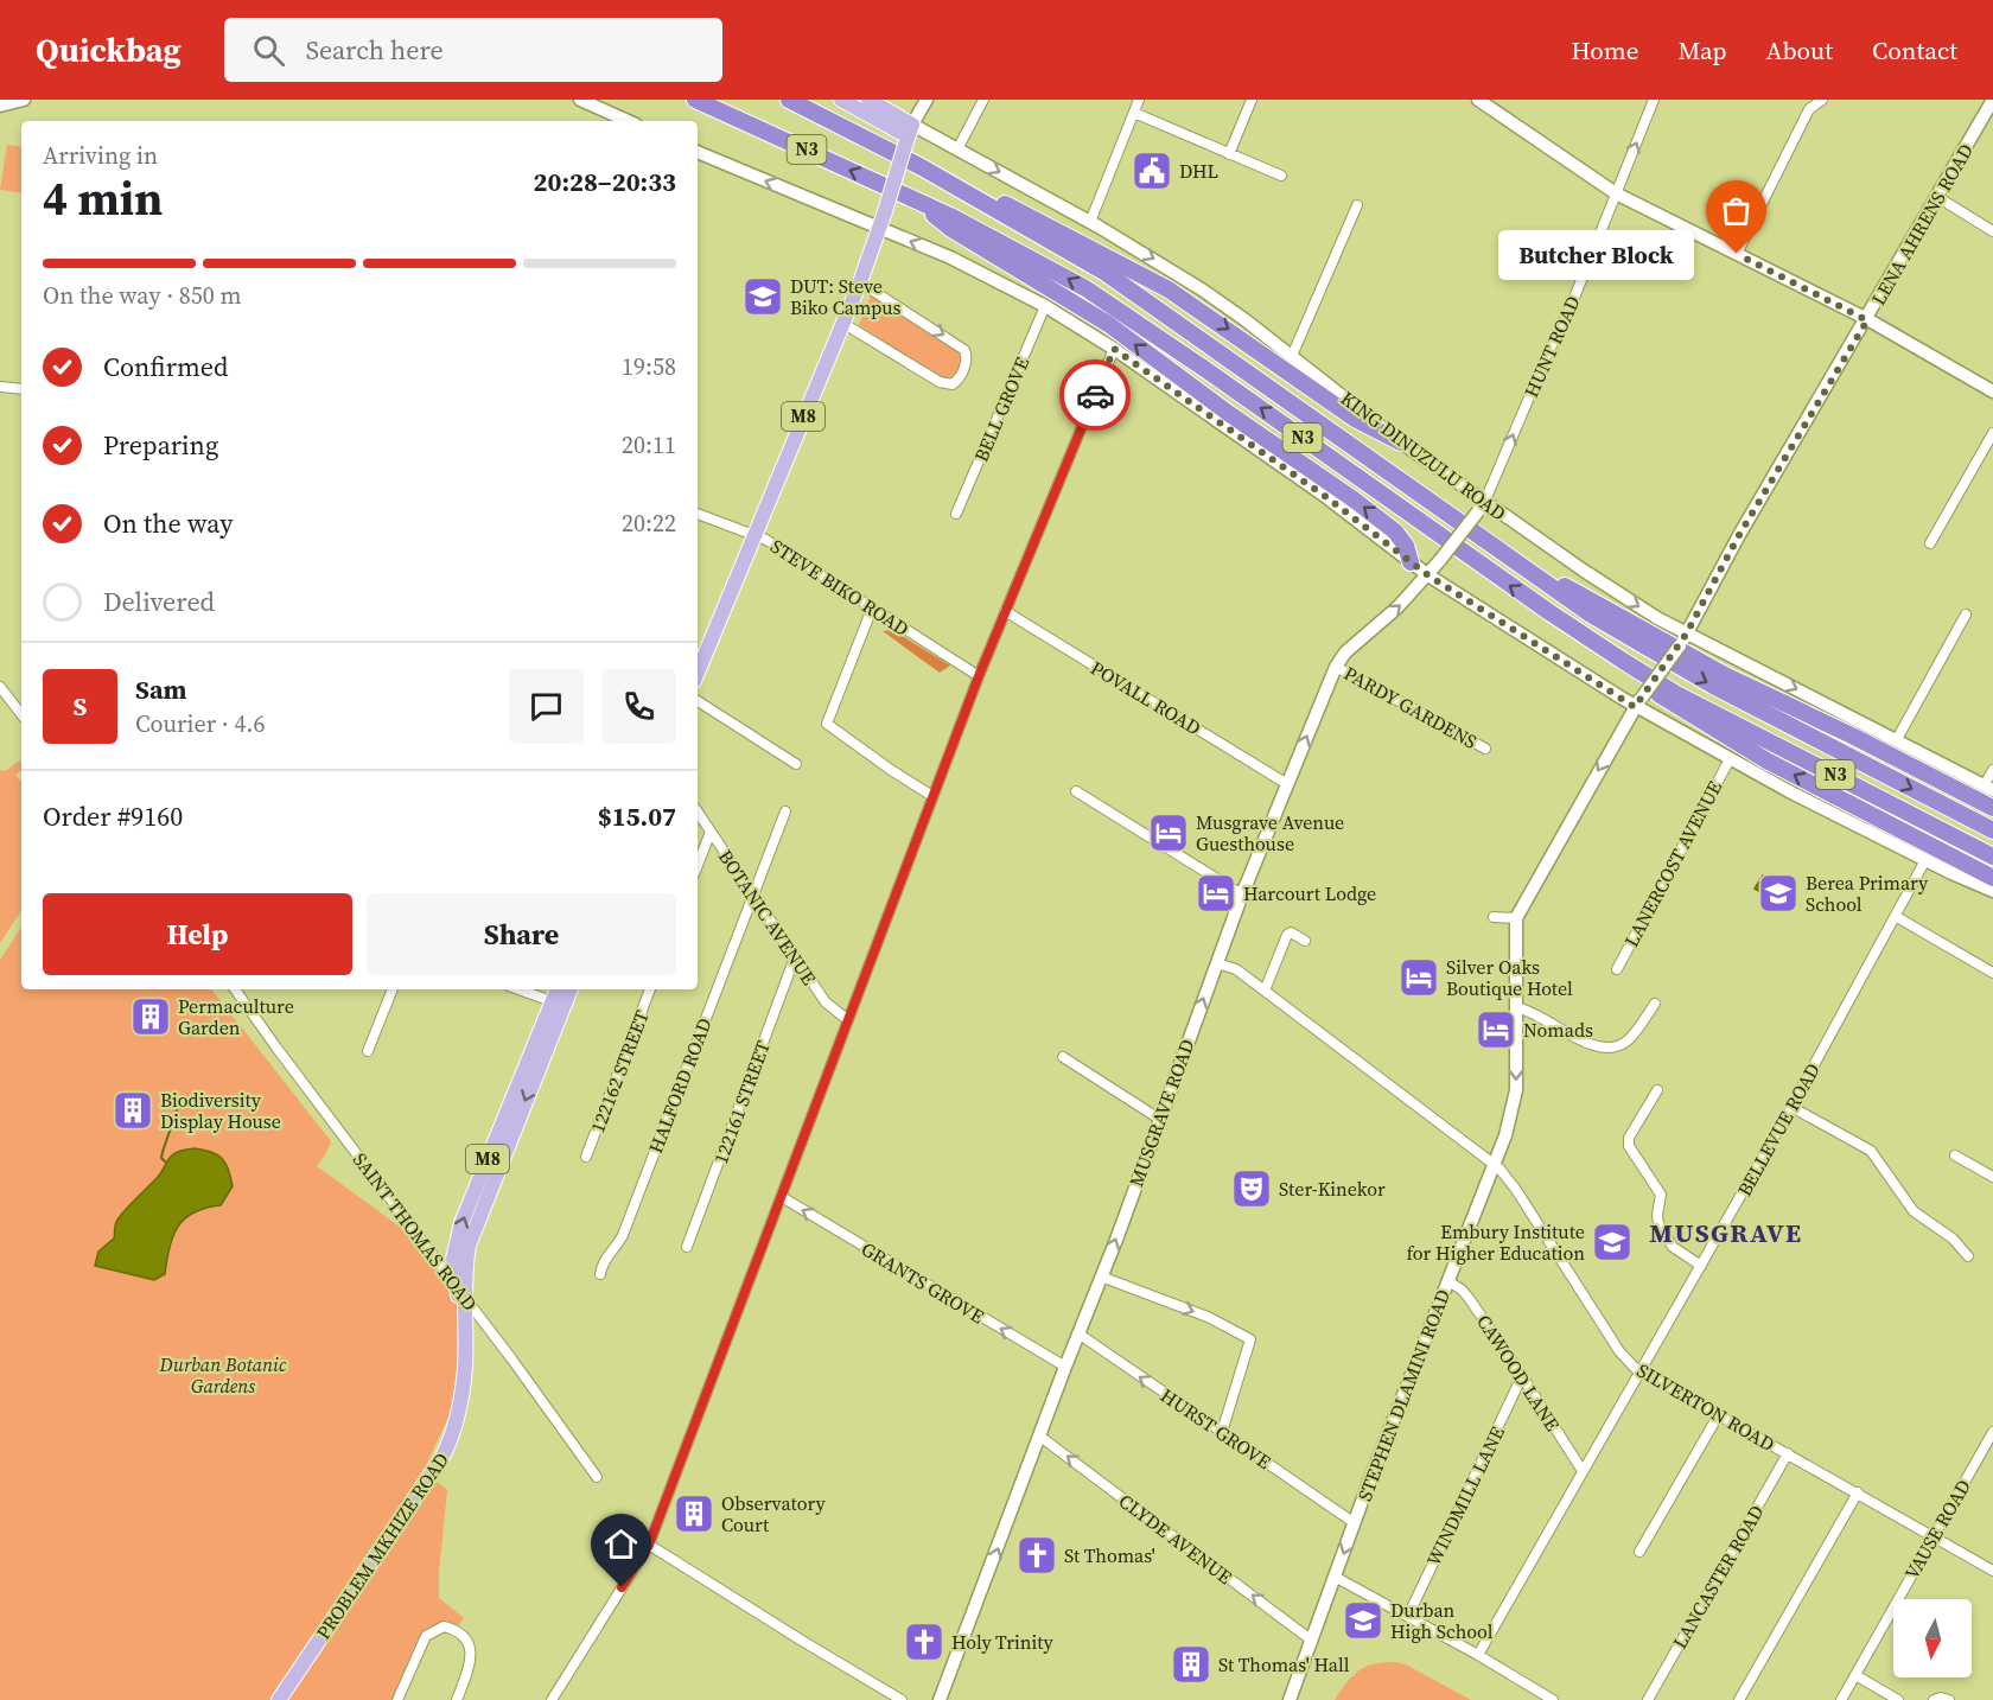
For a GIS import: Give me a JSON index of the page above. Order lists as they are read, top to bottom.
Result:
{
  "streets": {
    "highway": ["N3"],
    "main road": [
      "LENA AHRENS ROAD",
      "M8",
      "KING DINUZULU ROAD",
      "MUSGRAVE ROAD",
      "STEPHEN DLAMINI ROAD",
      "PROBLEM MKHIZE ROAD"
    ],
    "street": [
      "HUNT ROAD",
      "BELL GROVE",
      "STEVE BIKO ROAD",
      "POVALL ROAD",
      "PARDY GARDENS",
      "LANERCOST AVENUE",
      "BOTANIC AVENUE",
      "122162 STREET",
      "HALFORD ROAD",
      "122161 STREET",
      "BELLEVUE ROAD",
      "SAINT THOMAS ROAD",
      "GRANTS GROVE",
      "CAWOOD LANE",
      "SILVERTON ROAD",
      "HURST GROVE",
      "WINDMILL LANE",
      "VAUSE ROAD",
      "CLYDE AVENUE",
      "LANCASTER ROAD"
    ]
  },
  "crossings": [
    ["LENA AHRENS ROAD", "KING DINUZULU ROAD"],
    ["LENA AHRENS ROAD", "STEPHEN DLAMINI ROAD"],
    ["HUNT ROAD", "KING DINUZULU ROAD"],
    ["HUNT ROAD", "MUSGRAVE ROAD"],
    ["M8", "KING DINUZULU ROAD"],
    ["M8", "STEVE BIKO ROAD"],
    ["M8", "SAINT THOMAS ROAD"],
    ["M8", "PROBLEM MKHIZE ROAD"],
    ["KING DINUZULU ROAD", "MUSGRAVE ROAD"],
    ["POVALL ROAD", "MUSGRAVE ROAD"],
    ["PARDY GARDENS", "MUSGRAVE ROAD"],
    ["BOTANIC AVENUE", "HALFORD ROAD"],
    ["BOTANIC AVENUE", "122161 STREET"],
    ["MUSGRAVE ROAD", "GRANTS GROVE"],
    ["MUSGRAVE ROAD", "SILVERTON ROAD"],
    ["MUSGRAVE ROAD", "HURST GROVE"],
    ["MUSGRAVE ROAD", "CLYDE AVENUE"],
    ["BELLEVUE ROAD", "CAWOOD LANE"],
    ["BELLEVUE ROAD", "SILVERTON ROAD"],
    ["CAWOOD LANE", "STEPHEN DLAMINI ROAD"],
    ["CAWOOD LANE", "WINDMILL LANE"],
    ["STEPHEN DLAMINI ROAD", "SILVERTON ROAD"],
    ["STEPHEN DLAMINI ROAD", "HURST GROVE"],
    ["STEPHEN DLAMINI ROAD", "CLYDE AVENUE"],
    ["SILVERTON ROAD", "VAUSE ROAD"],
    ["SILVERTON ROAD", "LANCASTER ROAD"]
  ],
  "one_way": [
    "HUNT ROAD",
    "MUSGRAVE ROAD",
    "GRANTS GROVE",
    "STEPHEN DLAMINI ROAD",
    "HURST GROVE",
    "CLYDE AVENUE"
  ],
  "districts": ["MUSGRAVE"],
  "parks": ["Durban Botanic Gardens"],
  "places": {
    "public building": ["DHL"],
    "other": ["Butcher Block"],
    "school or university": [
      "DUT: Steve Biko Campus",
      "Berea Primary School",
      "Embury Institute for Higher Education",
      "Durban High School"
    ],
    "hotel": [
      "Musgrave Avenue Guesthouse",
      "Harcourt Lodge",
      "Silver Oaks Boutique Hotel",
      "Nomads"
    ],
    "building": [
      "Permaculture Garden",
      "Biodiversity Display House",
      "Observatory Court",
      "St Thomas' Hall"
    ],
    "theatre": ["Ster-Kinekor"],
    "church": ["St Thomas'", "Holy Trinity"]
  },
  "north": "bottom",
  "page": {
    "header": "Quickbag",
    "search": "Search here",
    "nav": [
      "Home",
      "Map",
      "About",
      "Contact"
    ],
    "heading": ["4 min", "Arriving in", "20:28–20:33"],
    "panel": [
      "Sam",
      "Courier · 4.6",
      "Order #9160",
      "$15.07"
    ],
    "bubble": "Butcher Block",
    "bar": "On the way · 850 m",
    "list": [
      ["Confirmed", "19:58"],
      ["Preparing", "20:11"],
      ["On the way", "20:22"],
      "Delivered"
    ],
    "round": "S",
    "buttons": ["Help", "Share"]
  }
}
